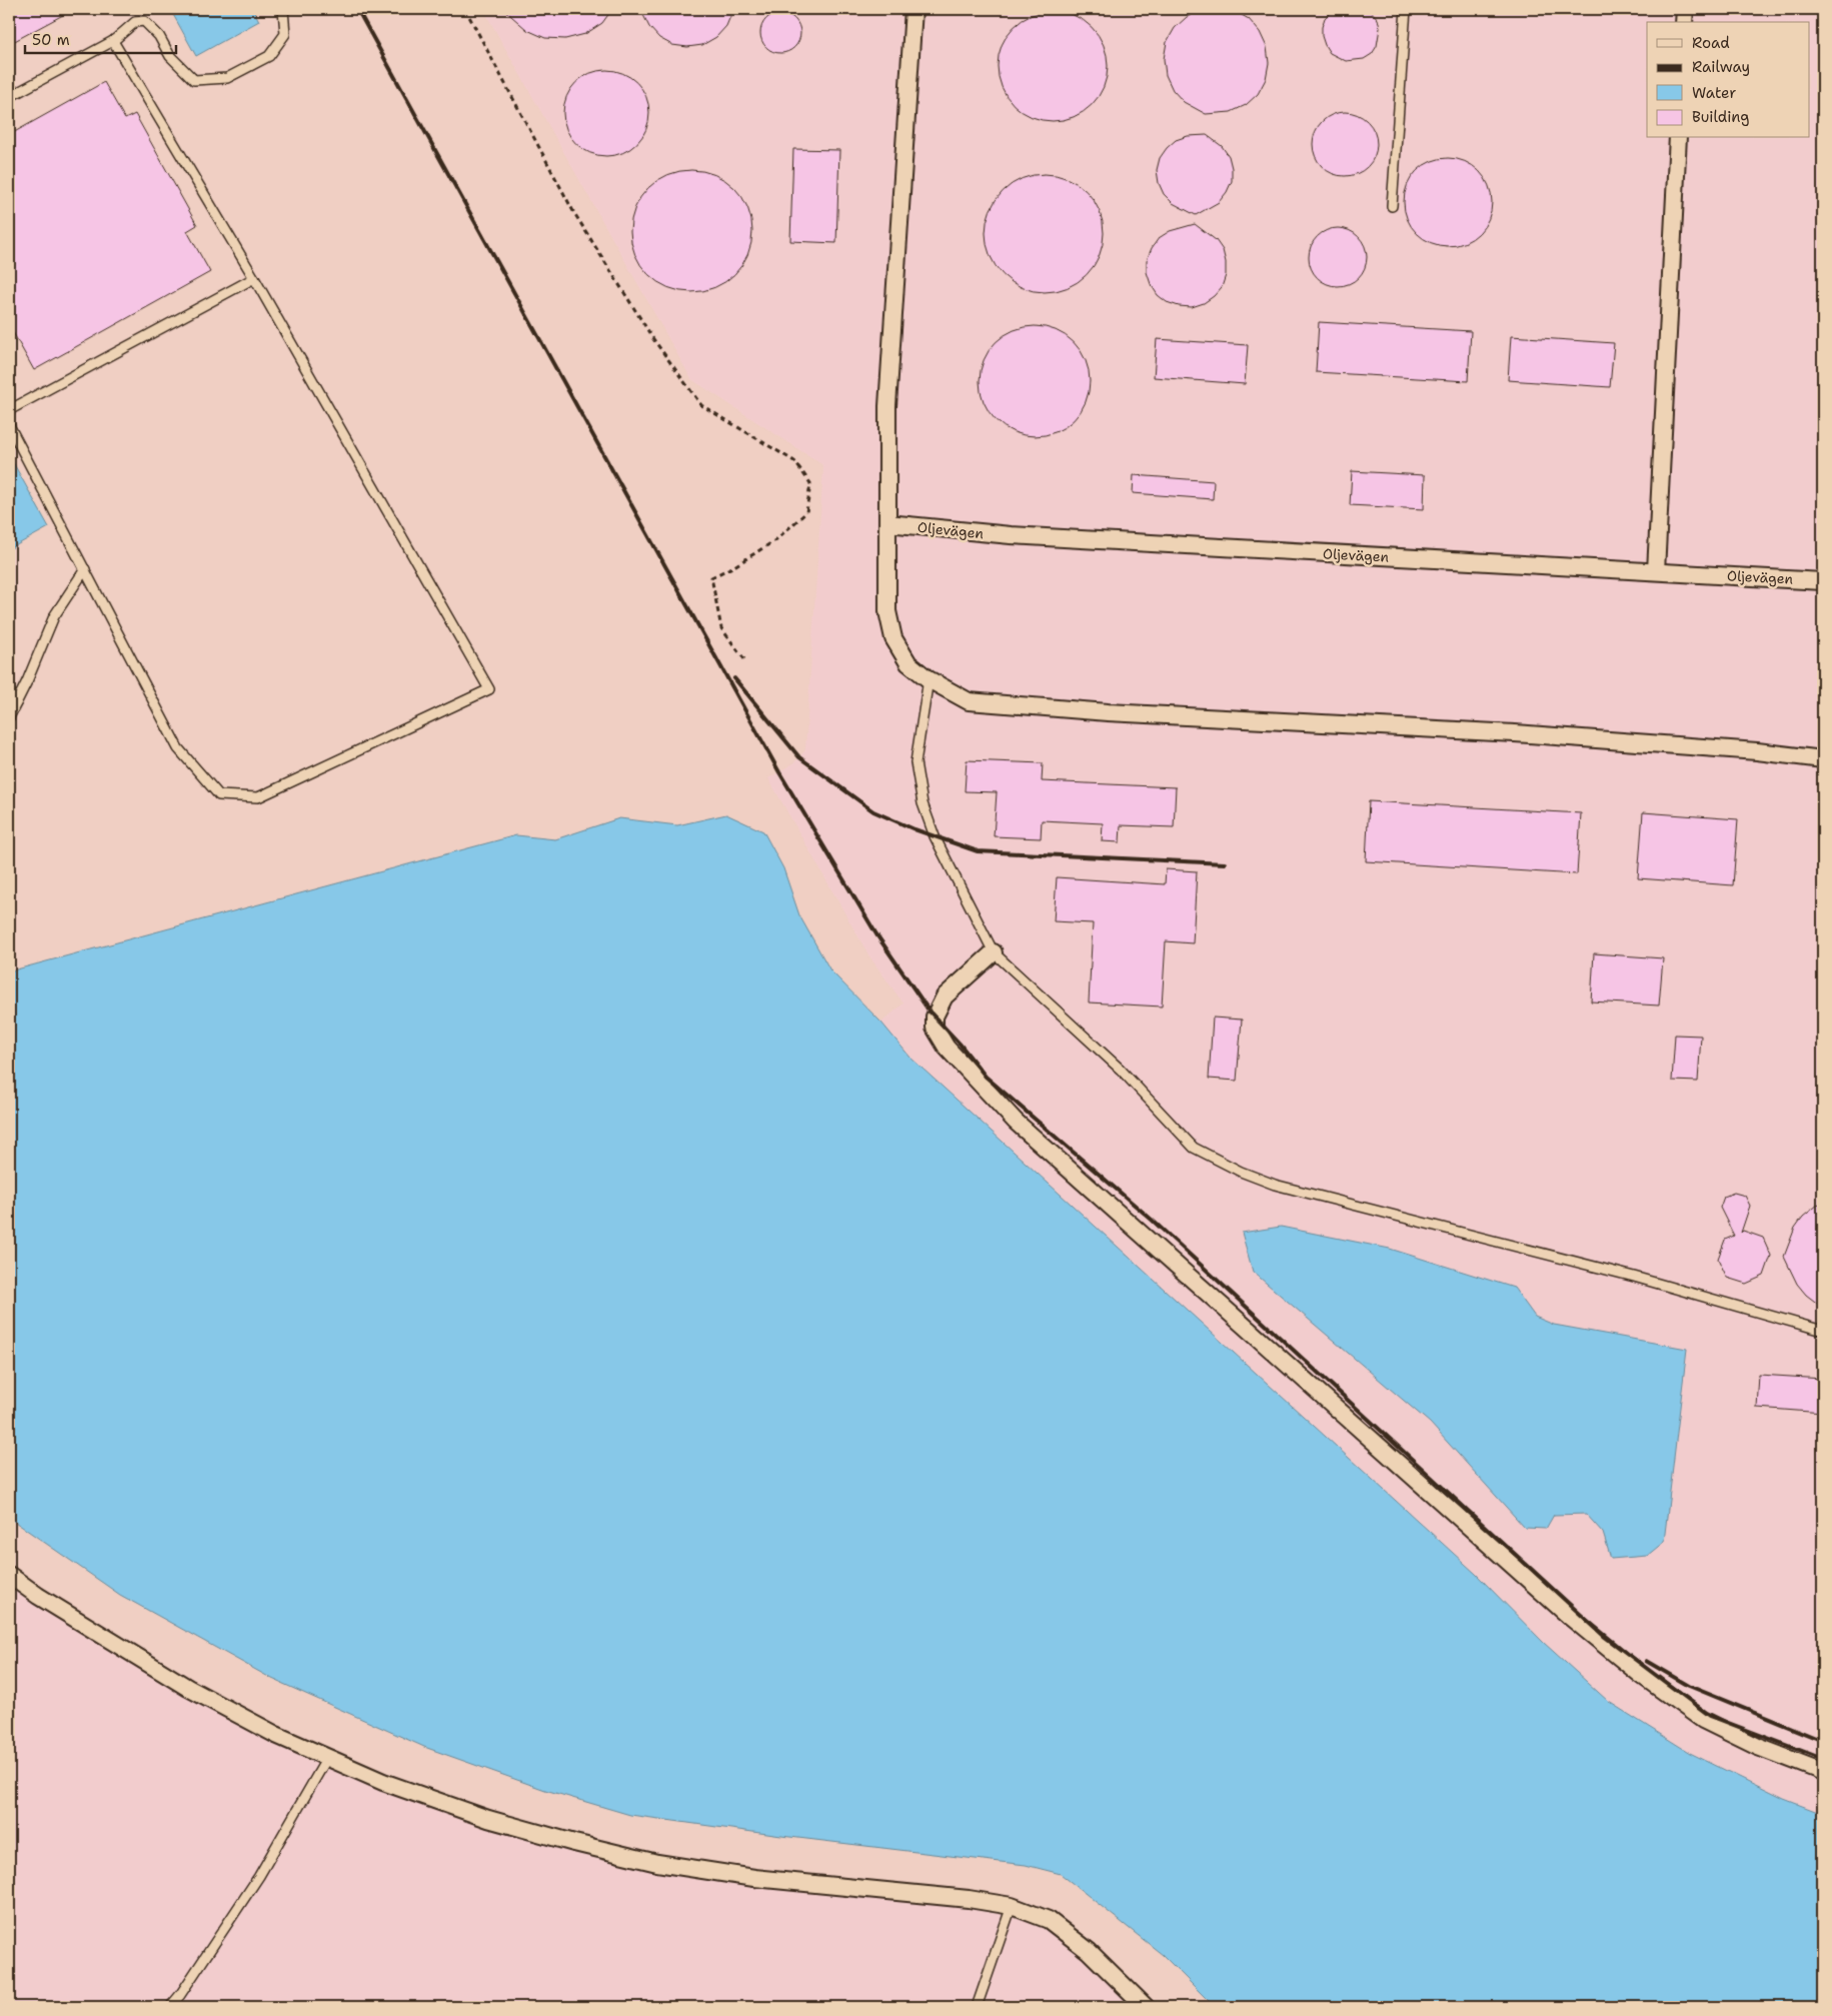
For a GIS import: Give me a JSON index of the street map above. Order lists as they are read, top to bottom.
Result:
{
  "streets": {
    "street": ["Oljevägen"]
  },
  "legend": [
    "Road",
    "Railway",
    "Water",
    "Building"
  ],
  "scale_bar": "50 m"
}
